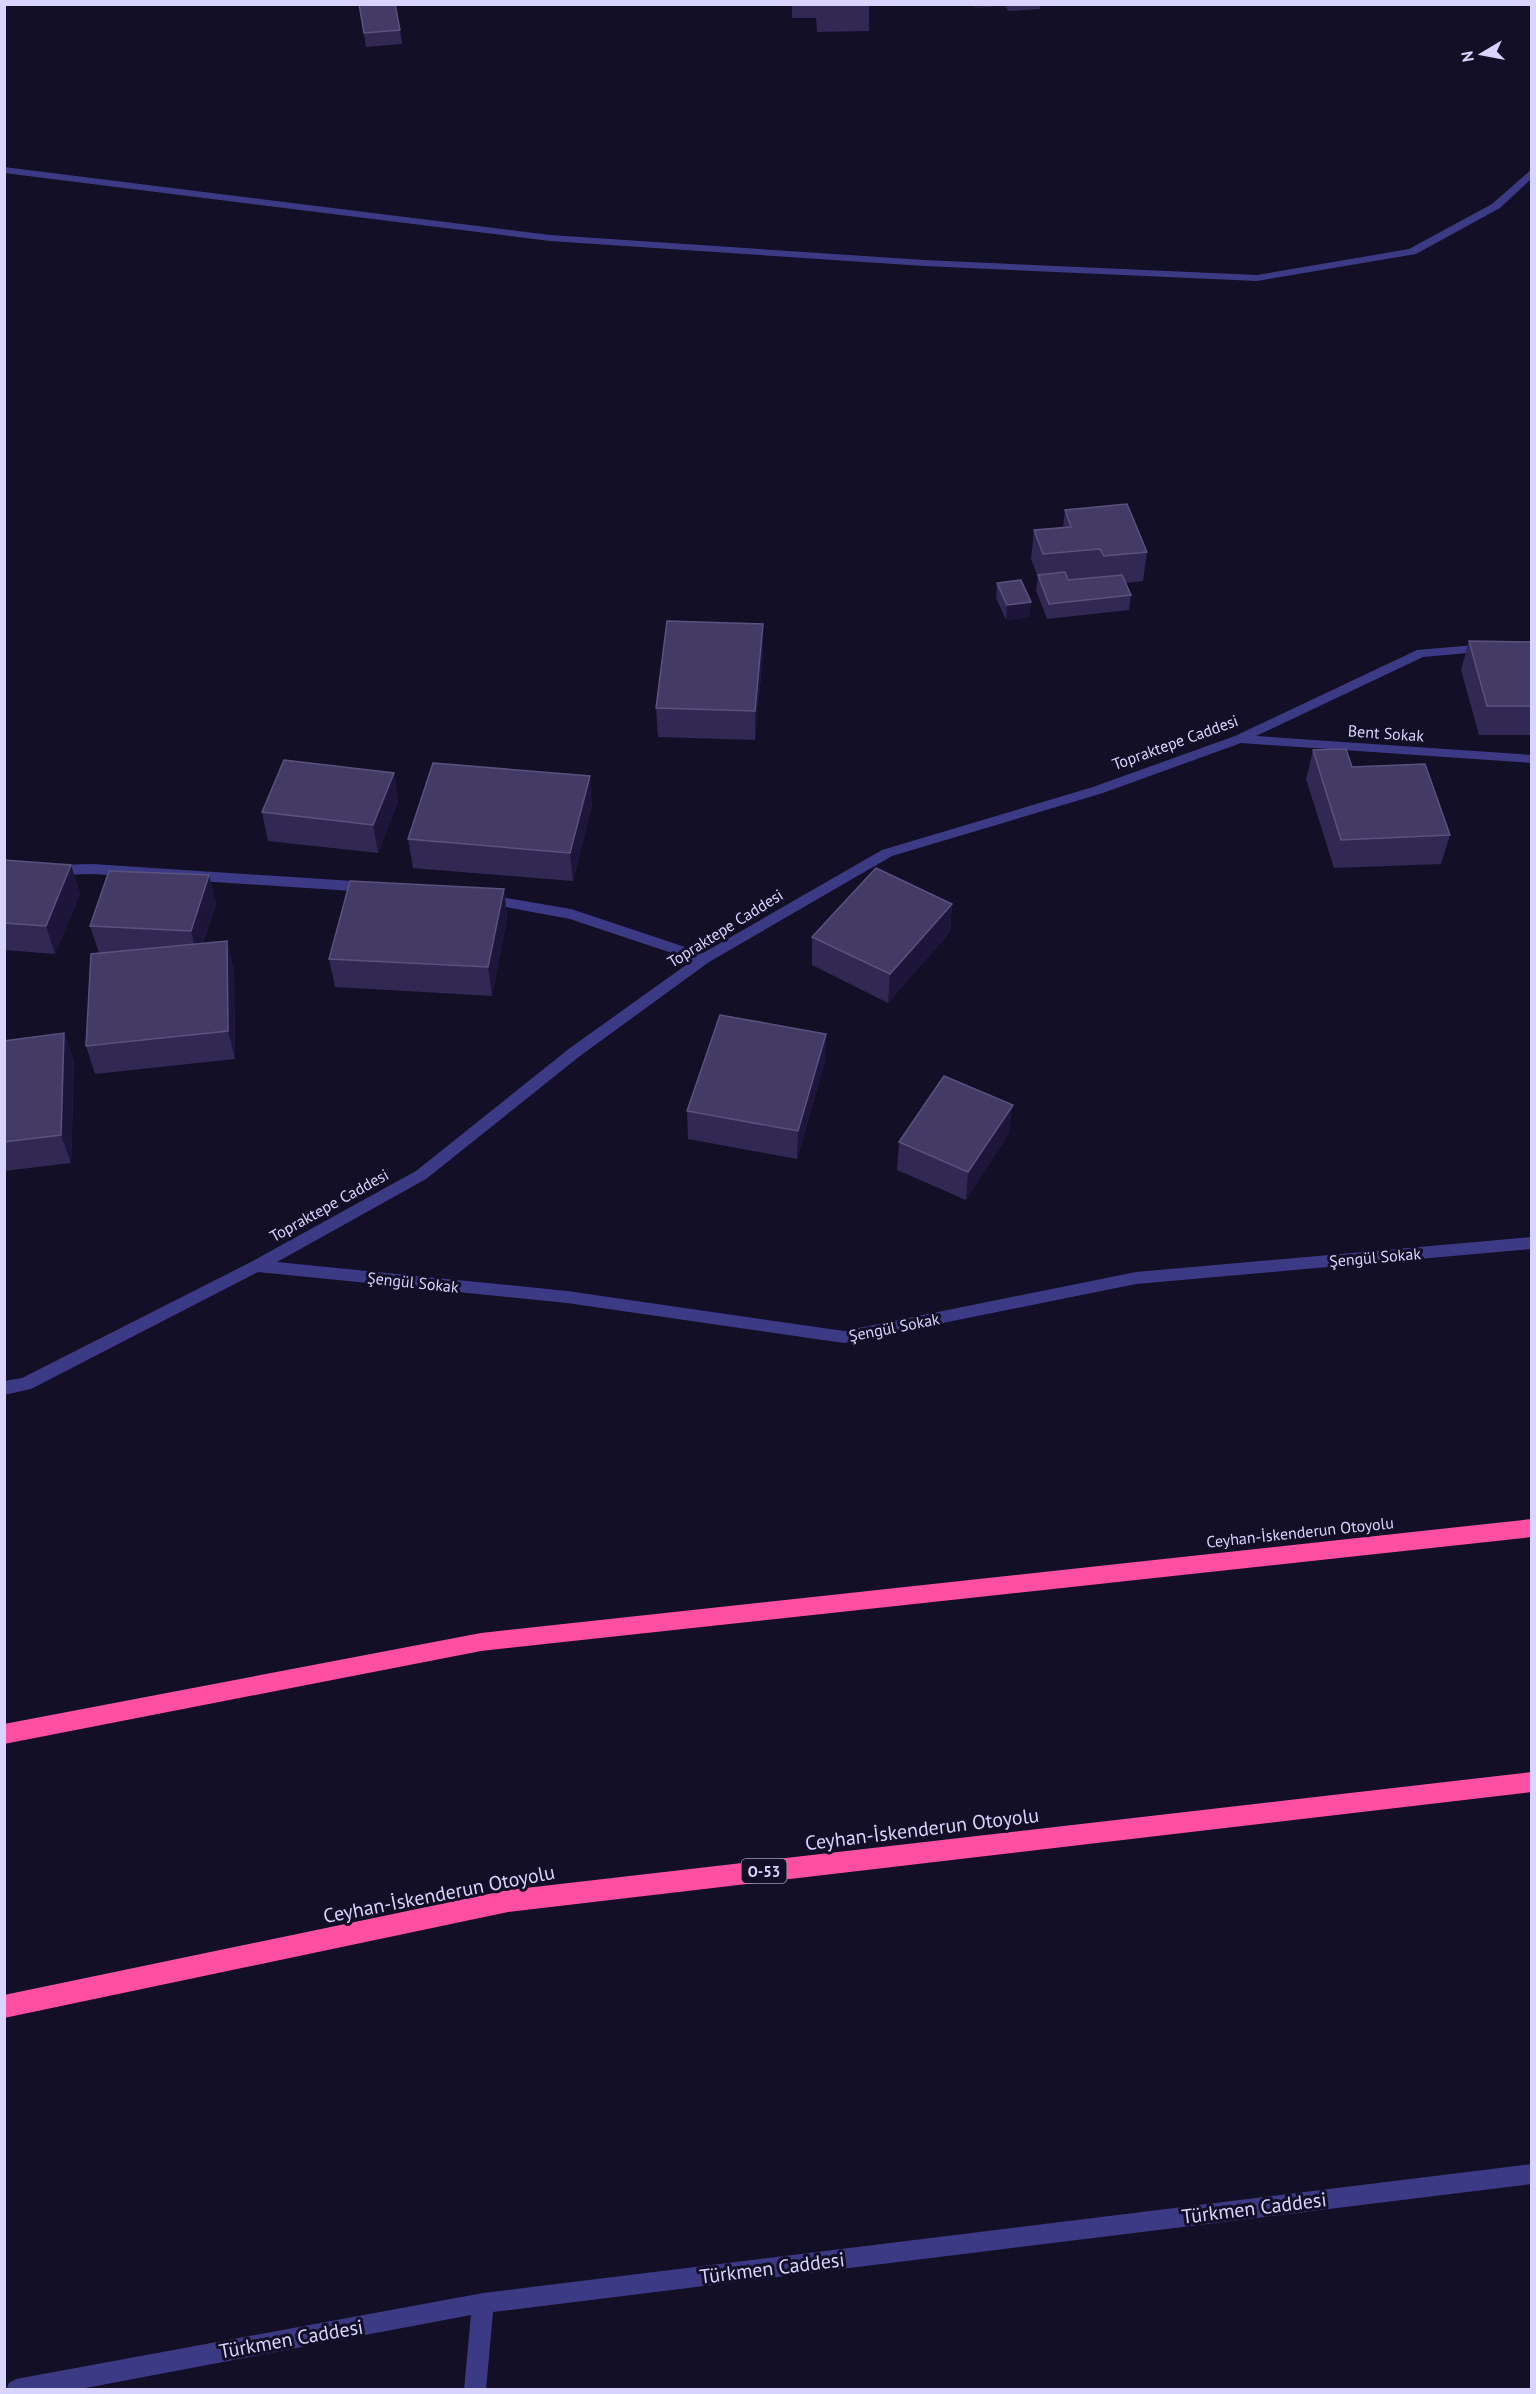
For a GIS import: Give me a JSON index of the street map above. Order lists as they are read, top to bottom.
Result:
{
  "streets": {
    "highway": ["Ceyhan-İskenderun Otoyolu", "O-53"],
    "street": [
      "Bent Sokak",
      "Topraktepe Caddesi",
      "Şengül Sokak",
      "Türkmen Caddesi"
    ]
  },
  "crossings": [
    ["Bent Sokak", "Topraktepe Caddesi"],
    ["Topraktepe Caddesi", "Şengül Sokak"]
  ],
  "north": "left"
}
